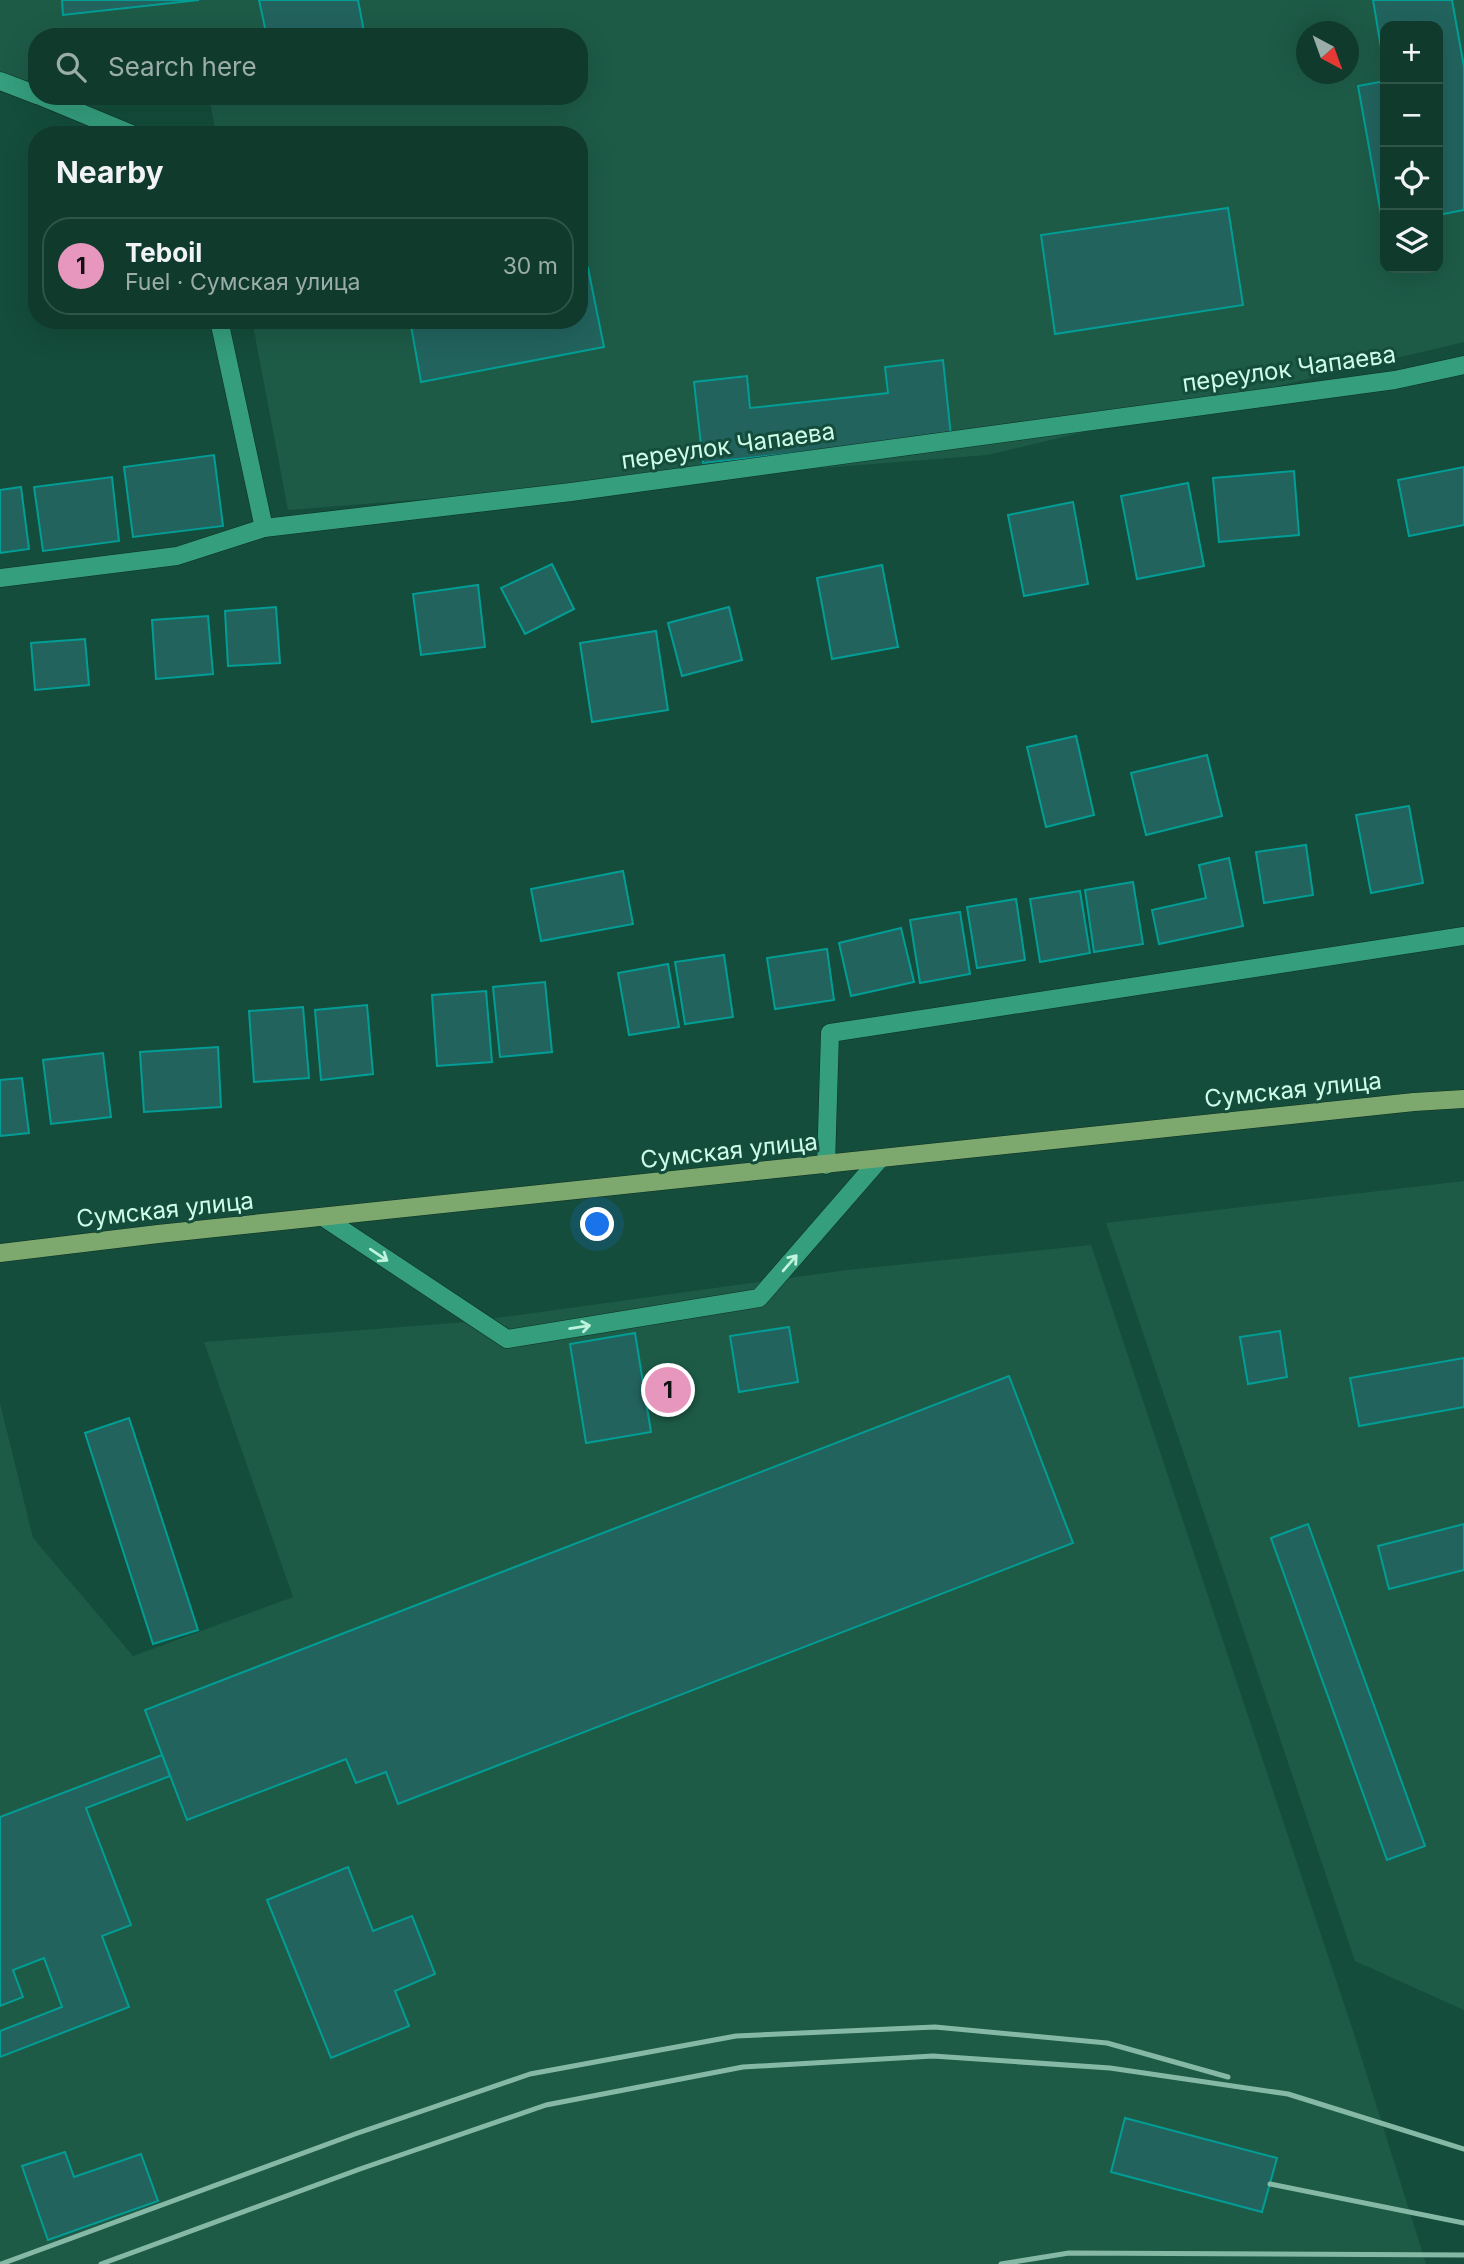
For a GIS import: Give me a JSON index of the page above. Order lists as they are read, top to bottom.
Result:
{
  "streets": {
    "main road": ["Сумская улица"],
    "street": ["переулок Чапаева"]
  },
  "north": "bottom right",
  "page": {
    "map_buttons": ["+", "−"],
    "search": "Search here",
    "heading": "Nearby",
    "list": [
      {
        "mark": "1",
        "name": "Teboil",
        "note": "Fuel · Сумская улица",
        "value": "30 m"
      }
    ],
    "pins": "1"
  }
}
